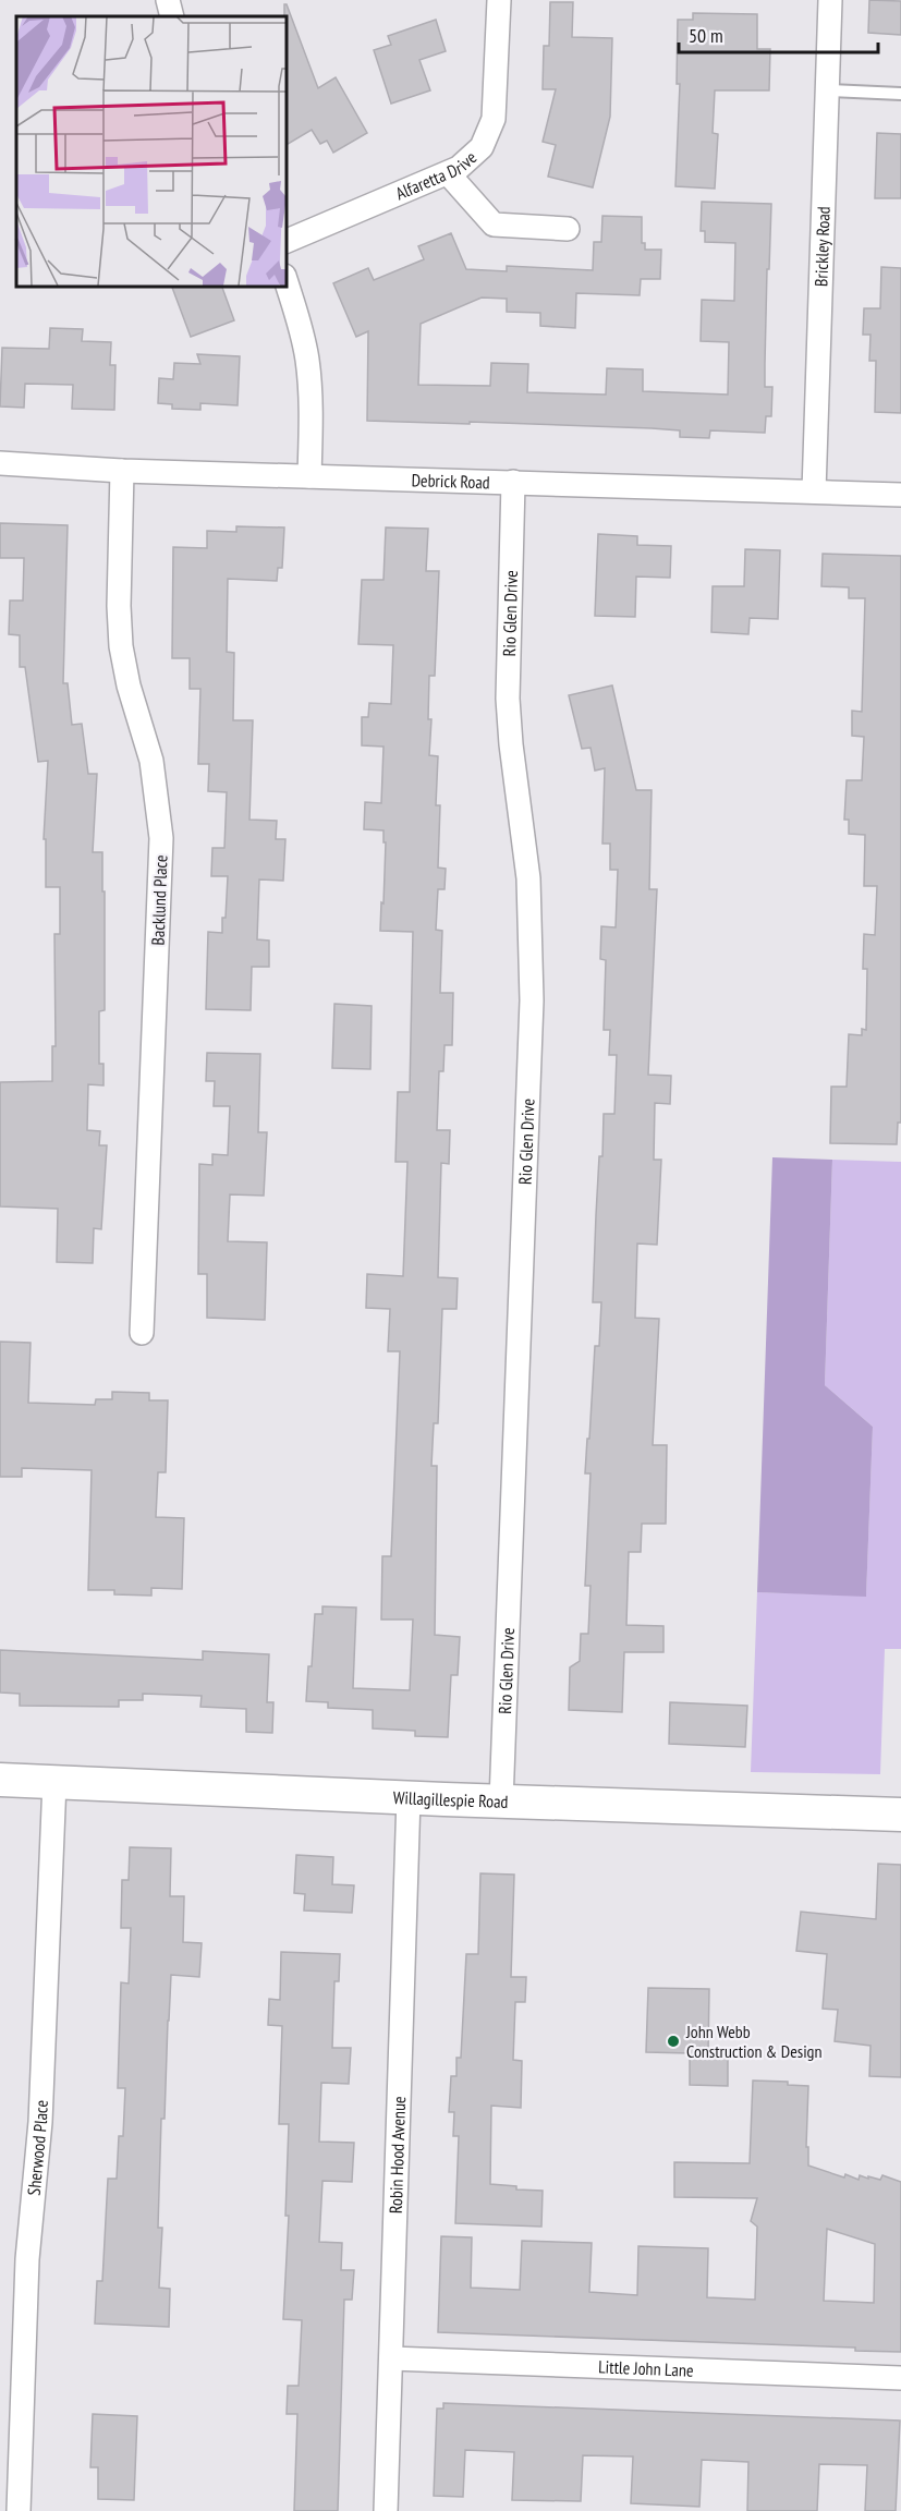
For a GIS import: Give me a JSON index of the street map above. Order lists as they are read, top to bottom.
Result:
{
  "streets": {
    "main road": ["Willagillespie Road"],
    "street": [
      "Alfaretta Drive",
      "Brickley Road",
      "Debrick Road",
      "Rio Glen Drive",
      "Backlund Place",
      "Sherwood Place",
      "Robin Hood Avenue",
      "Little John Lane"
    ]
  },
  "crossings": [
    ["Brickley Road", "Debrick Road"],
    ["Debrick Road", "Rio Glen Drive"],
    ["Debrick Road", "Backlund Place"],
    ["Rio Glen Drive", "Willagillespie Road"],
    ["Willagillespie Road", "Sherwood Place"],
    ["Willagillespie Road", "Robin Hood Avenue"],
    ["Robin Hood Avenue", "Little John Lane"]
  ],
  "places": ["John Webb Construction & Design"],
  "scale_bar": "50 m"
}
